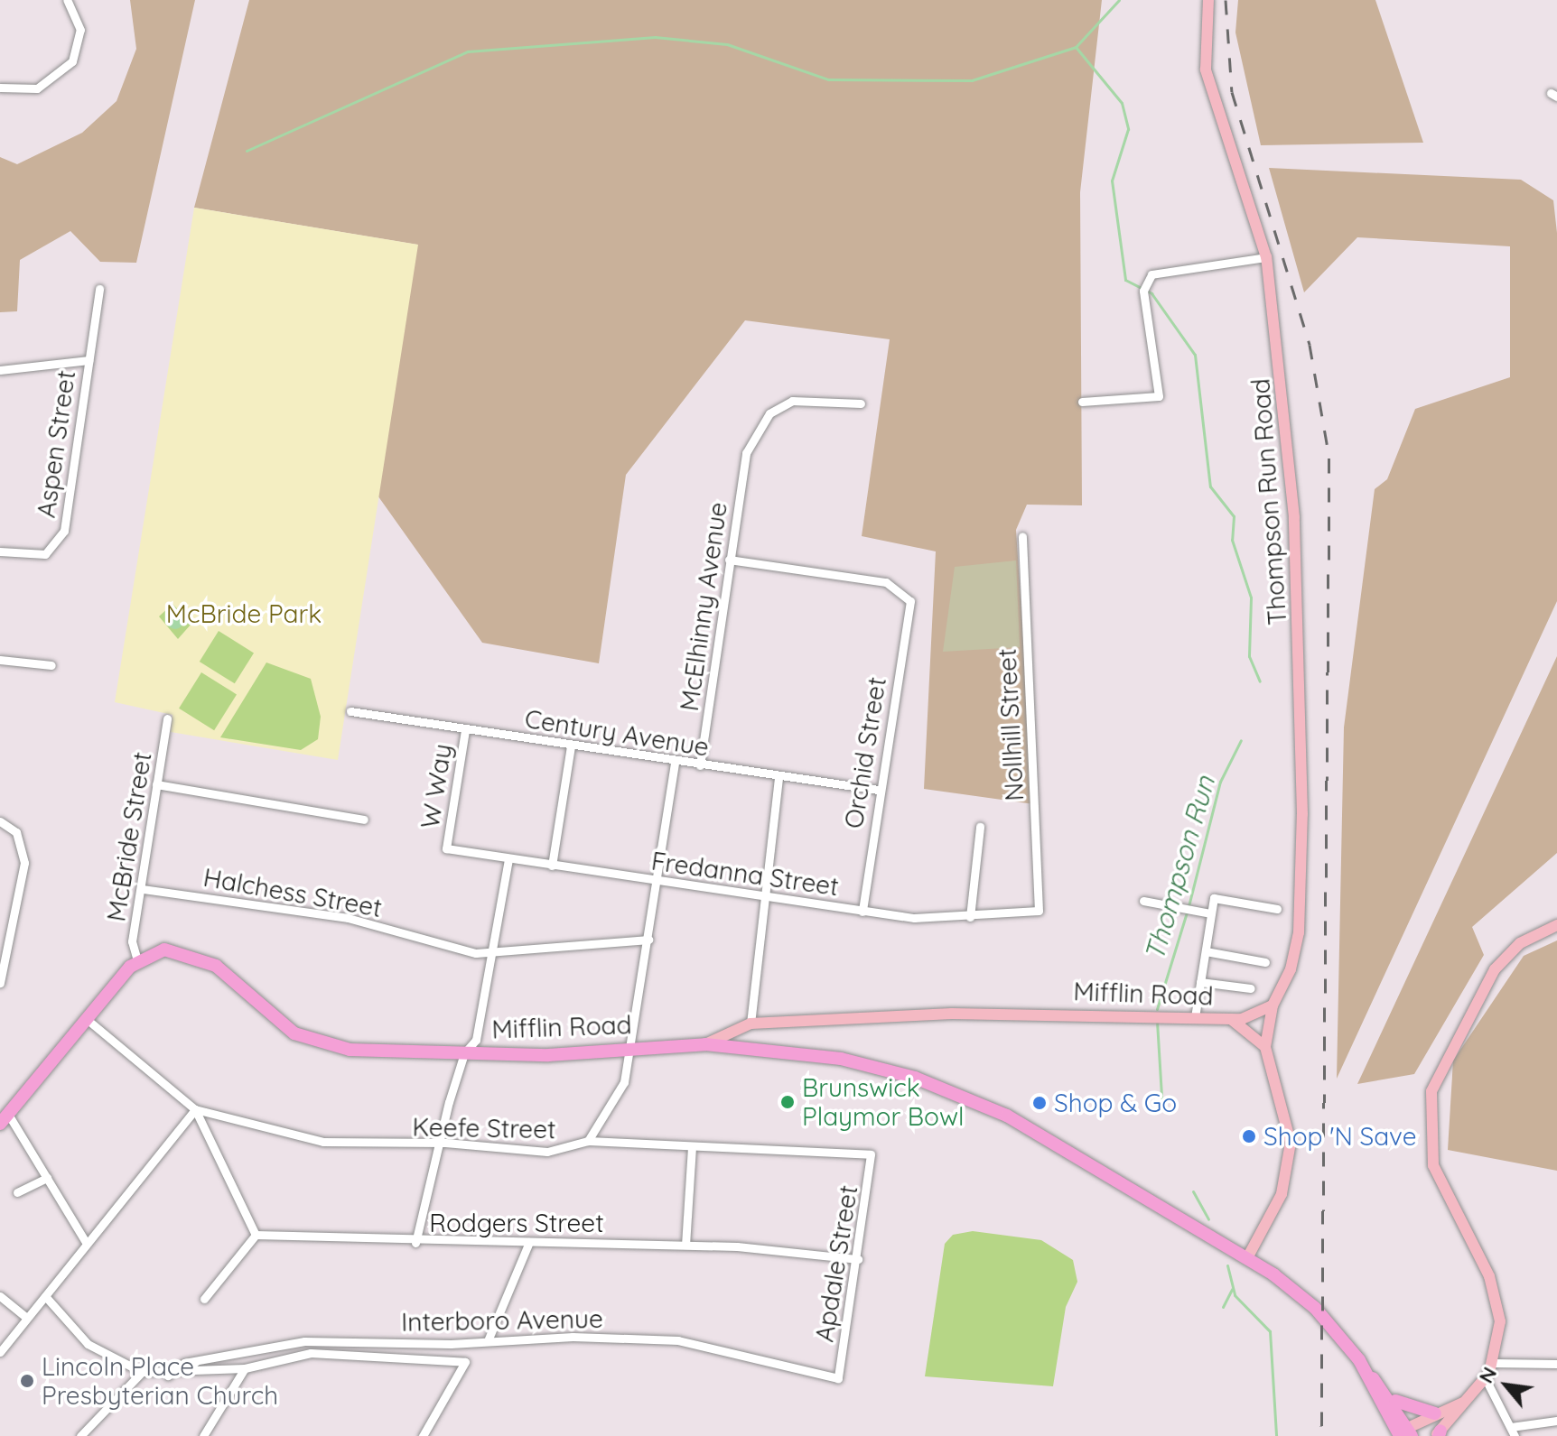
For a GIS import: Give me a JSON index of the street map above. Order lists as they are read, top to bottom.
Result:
{
  "streets": {
    "main road": ["Mifflin Road"],
    "street": [
      "Aspen Street",
      "Thompson Run Road",
      "McElhinny Avenue",
      "Nollhill Street",
      "Century Avenue",
      "Orchid Street",
      "W Way",
      "McBride Street",
      "Fredanna Street",
      "Halchess Street",
      "Keefe Street",
      "Rodgers Street",
      "Apdale Street",
      "Interboro Avenue"
    ]
  },
  "crossings": [
    ["McElhinny Avenue", "Century Avenue"],
    ["McElhinny Avenue", "Orchid Street"],
    ["Nollhill Street", "Fredanna Street"],
    ["Century Avenue", "Orchid Street"],
    ["Century Avenue", "W Way"],
    ["Orchid Street", "Fredanna Street"],
    ["W Way", "Fredanna Street"],
    ["McBride Street", "Halchess Street"],
    ["McBride Street", "Mifflin Road"],
    ["Keefe Street", "Apdale Street"],
    ["Rodgers Street", "Apdale Street"],
    ["Apdale Street", "Interboro Avenue"]
  ],
  "water": ["Thompson Run"],
  "parks": ["McBride Park"],
  "places": [
    "Brunswick Playmor Bowl",
    "Shop & Go",
    "Shop 'N Save",
    "Lincoln Place Presbyterian Church"
  ],
  "north": "top left"
}
